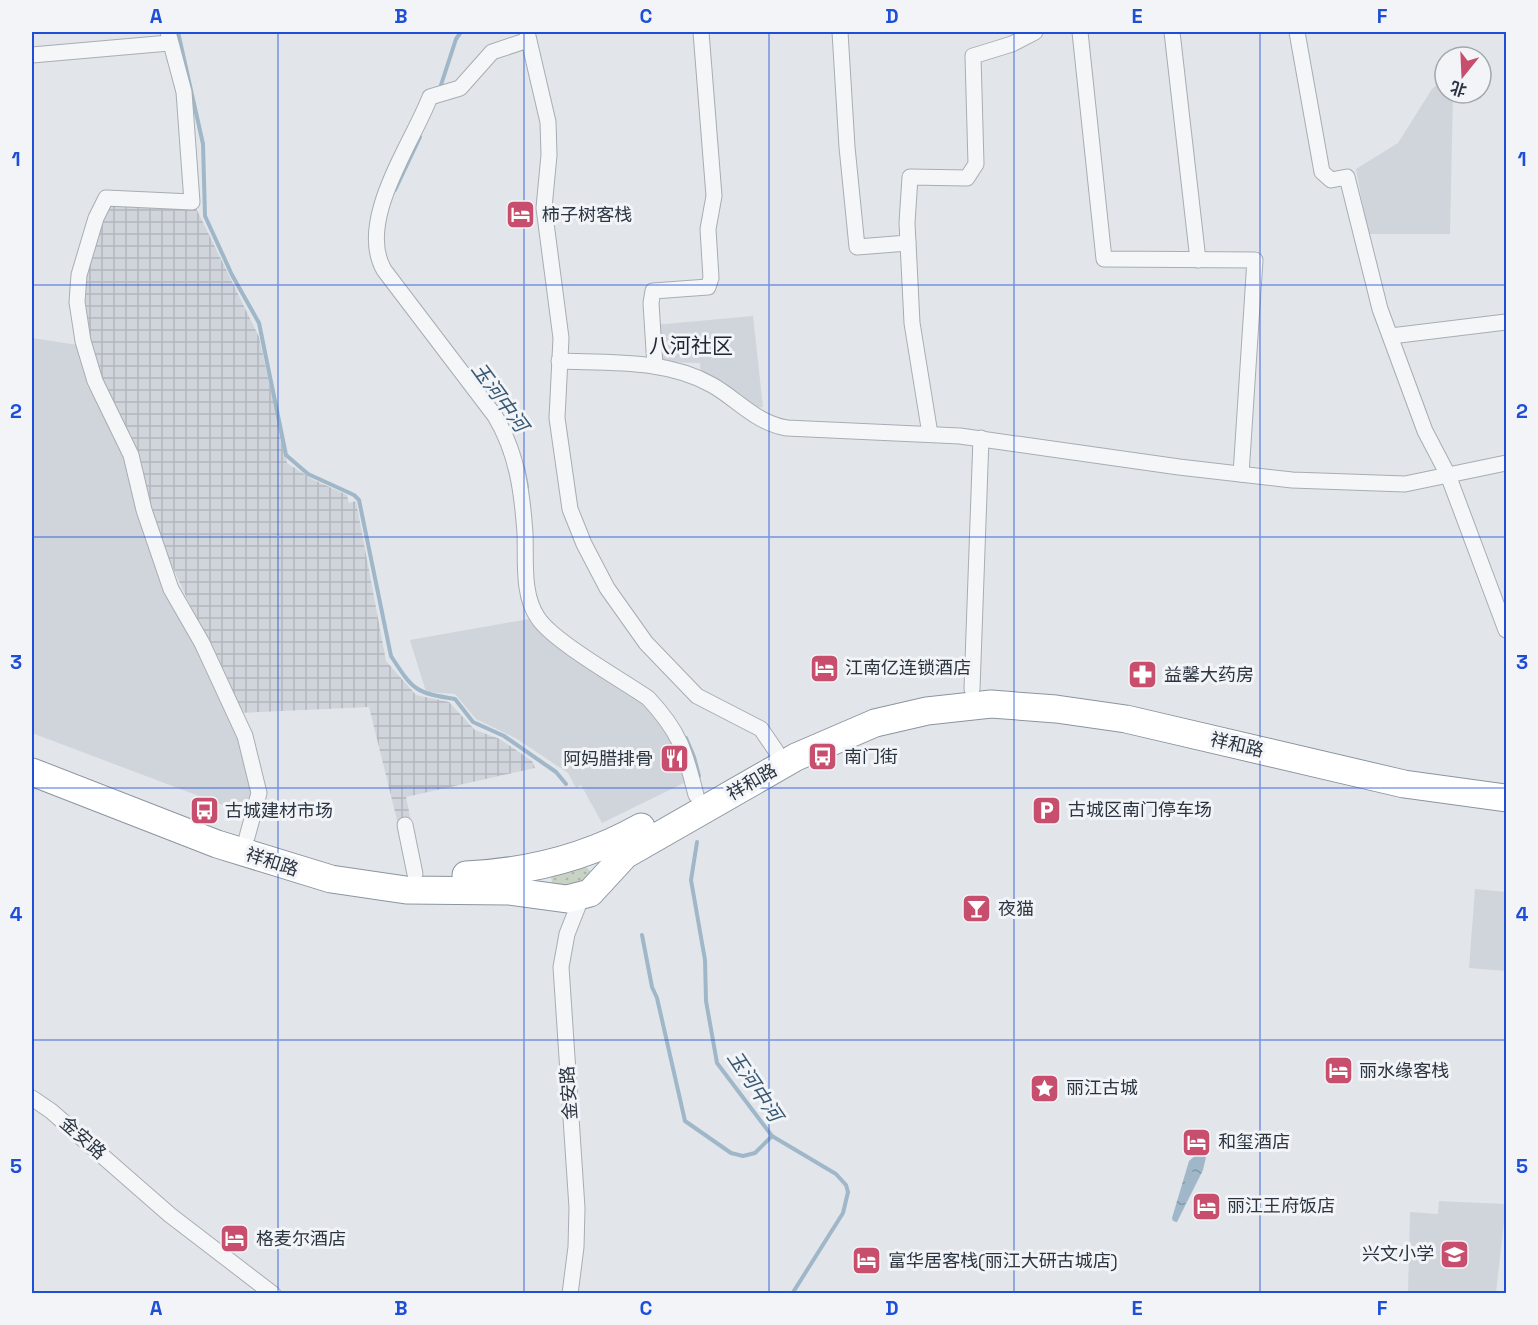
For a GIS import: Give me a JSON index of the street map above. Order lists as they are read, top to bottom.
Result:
{
  "streets": {
    "highway": ["祥和路"],
    "street": ["金安路"]
  },
  "crossings": [
    ["祥和路", "金安路"]
  ],
  "districts": ["八河社区"],
  "water": ["玉河中河"],
  "places": {
    "hotel": [
      "柿子树客栈",
      "江南亿连锁酒店",
      "丽水缘客栈",
      "和玺酒店",
      "丽江王府饭店",
      "格麦尔酒店",
      "富华居客栈(丽江大研古城店)"
    ],
    "pharmacy": ["益馨大药房"],
    "bus stop": ["南门街", "古城建材市场"],
    "restaurant": ["阿妈腊排骨"],
    "parking": ["古城区南门停车场"],
    "bar": ["夜猫"],
    "place": ["丽江古城"],
    "school or university": ["兴文小学"]
  },
  "north": "bottom",
  "grid": {
    "columns": [
      "A",
      "B",
      "C",
      "D",
      "E",
      "F"
    ],
    "rows": [
      "1",
      "2",
      "3",
      "4",
      "5"
    ]
  }
}
